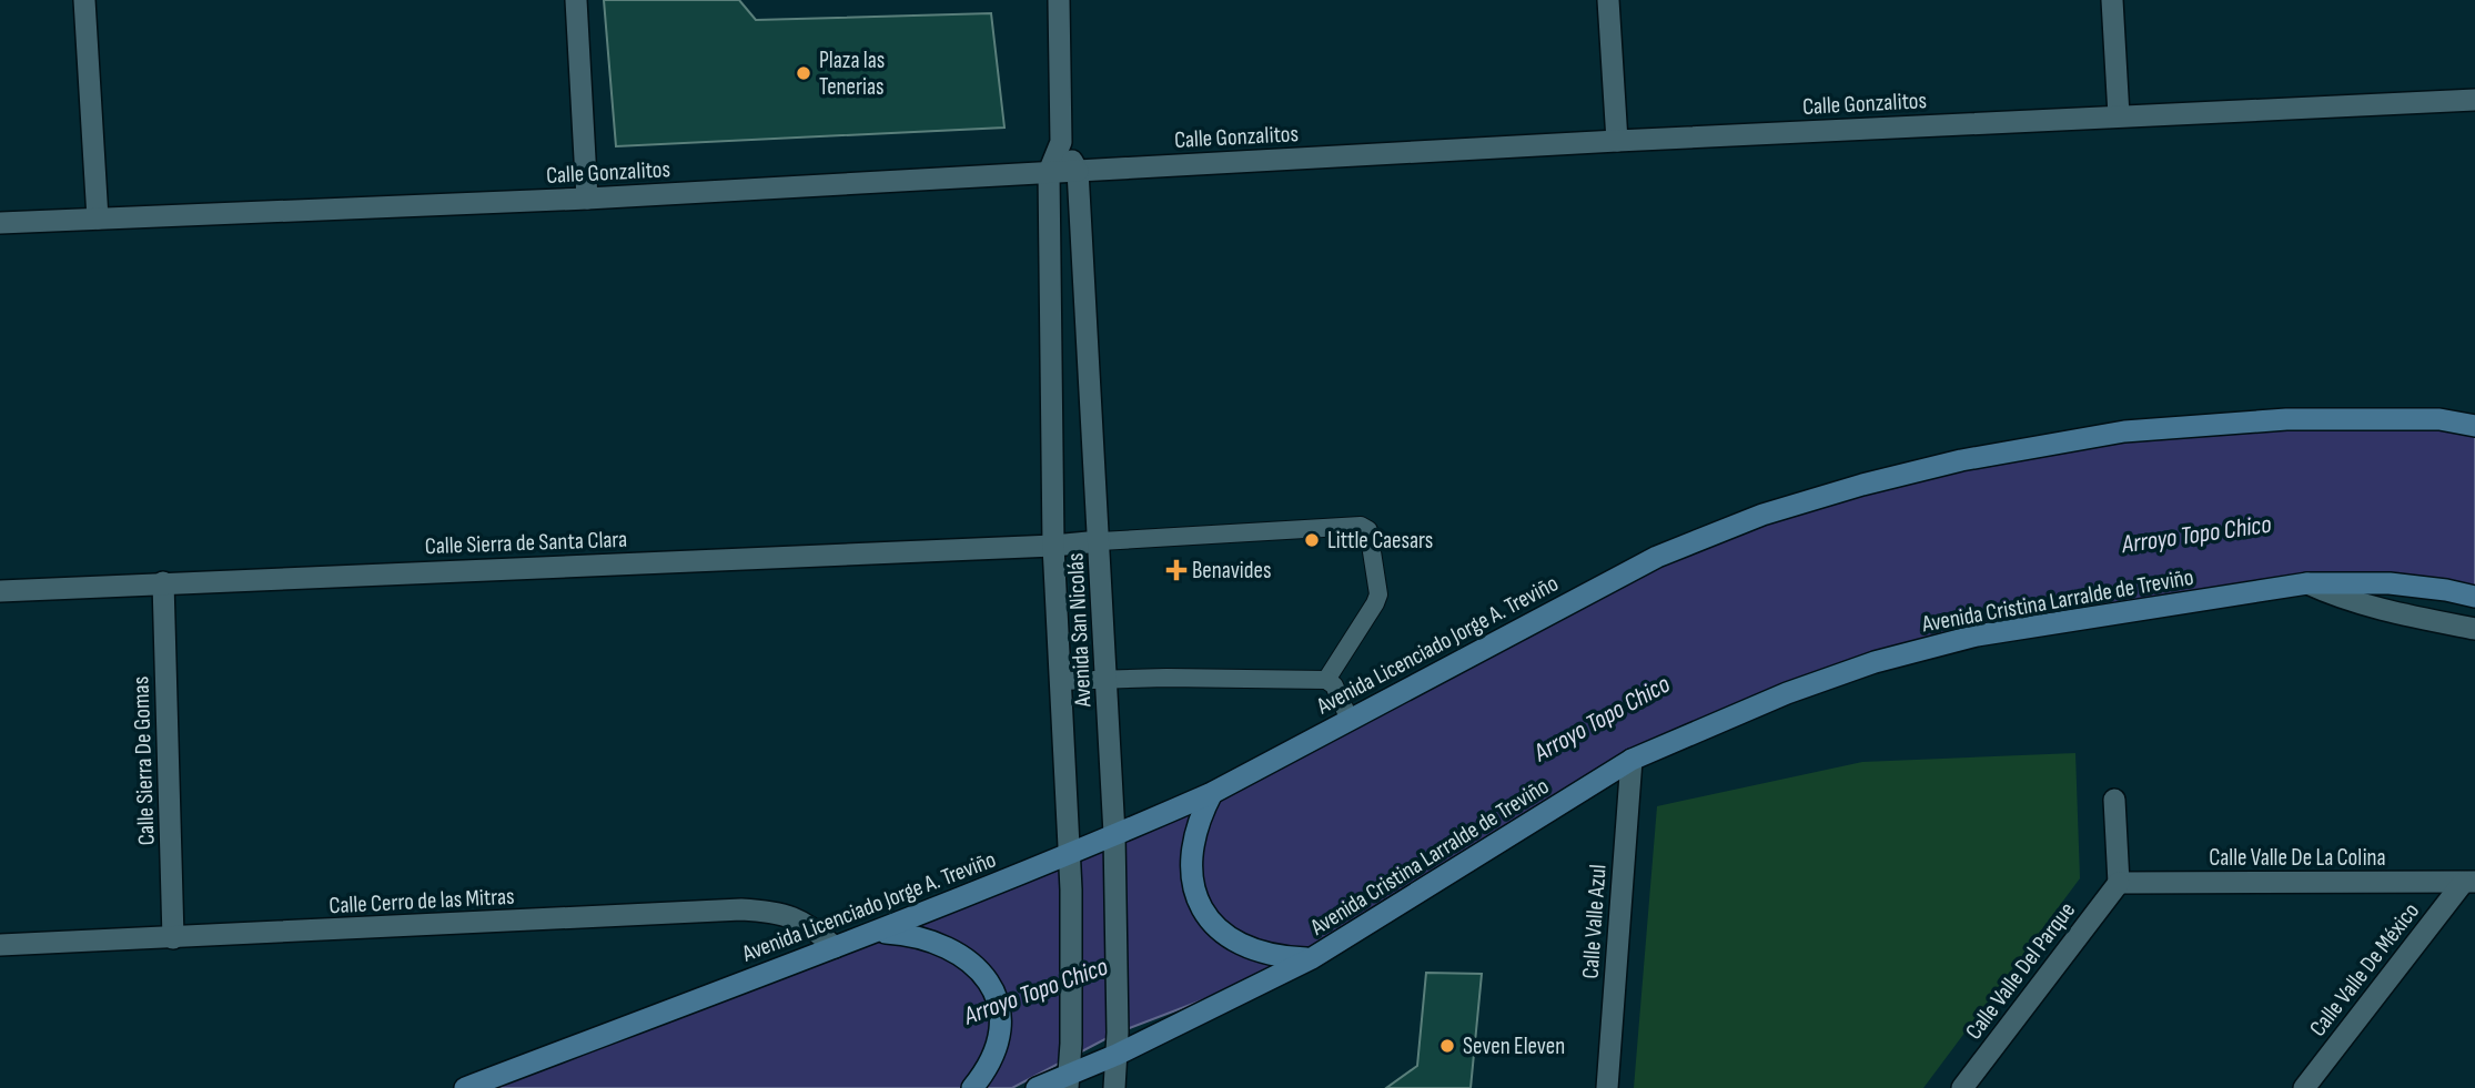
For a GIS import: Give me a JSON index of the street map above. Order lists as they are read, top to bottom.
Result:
{
  "streets": {
    "main road": ["Avenida Cristina Larralde de Treviño", "Avenida Licenciado Jorge A. Treviño"],
    "street": [
      "Calle Gonzalitos",
      "Calle Sierra de Santa Clara",
      "Avenida San Nicolás",
      "Calle Sierra De Gomas",
      "Calle Valle De La Colina",
      "Calle Cerro de las Mitras",
      "Calle Valle Azul",
      "Calle Valle De México",
      "Calle Valle Del Parque"
    ]
  },
  "crossings": [
    ["Calle Gonzalitos", "Avenida San Nicolás"],
    ["Calle Sierra de Santa Clara", "Avenida San Nicolás"],
    ["Calle Sierra de Santa Clara", "Calle Sierra De Gomas"],
    ["Avenida Cristina Larralde de Treviño", "Avenida San Nicolás"],
    ["Avenida Cristina Larralde de Treviño", "Calle Valle Azul"],
    ["Avenida San Nicolás", "Avenida Licenciado Jorge A. Treviño"],
    ["Avenida Licenciado Jorge A. Treviño", "Calle Cerro de las Mitras"],
    ["Calle Sierra De Gomas", "Calle Cerro de las Mitras"],
    ["Calle Valle De La Colina", "Calle Valle De México"],
    ["Calle Valle De La Colina", "Calle Valle Del Parque"]
  ],
  "water": ["Arroyo Topo Chico"],
  "places": {
    "other": ["Plaza las Tenerias", "Little Caesars", "Seven Eleven"],
    "health": ["Benavides"]
  }
}
